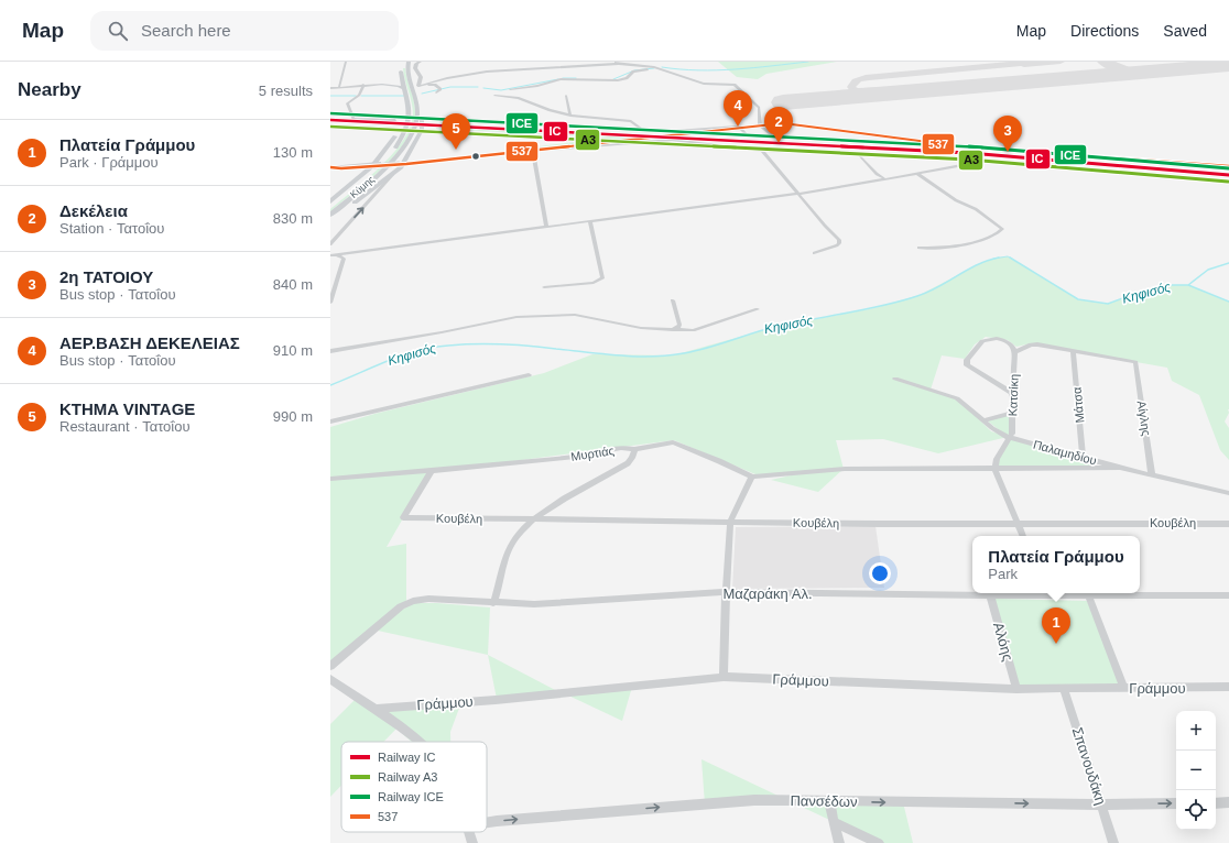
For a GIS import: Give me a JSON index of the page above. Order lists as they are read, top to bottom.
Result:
{
  "streets": {
    "main road": ["Κύμης"],
    "street": [
      "Κατσίκη",
      "Μάτσα",
      "Αίγλης",
      "Παλαμηδίου",
      "Μυρτιάς",
      "Κουβέλη",
      "Μαζαράκη Αλ.",
      "Αλόης",
      "Γράμμου",
      "Σπανουδάκη",
      "Πανσέδων"
    ]
  },
  "crossings": [
    ["Κατσίκη", "Παλαμηδίου"],
    ["Μάτσα", "Αίγλης"],
    ["Μάτσα", "Παλαμηδίου"],
    ["Αίγλης", "Παλαμηδίου"],
    ["Μυρτιάς", "Κουβέλη"],
    ["Μυρτιάς", "Μαζαράκη Αλ."],
    ["Μαζαράκη Αλ.", "Αλόης"],
    ["Αλόης", "Γράμμου"],
    ["Γράμμου", "Σπανουδάκη"],
    ["Σπανουδάκη", "Πανσέδων"]
  ],
  "one_way": ["Πανσέδων"],
  "water": ["Κηφισός"],
  "lines": [
    "rail line ICE",
    "rail line IC",
    "transit line 537",
    "rail line A3"
  ],
  "legend": [
    "Railway IC",
    "Railway A3",
    "Railway ICE",
    "537"
  ],
  "page": {
    "header": "Map",
    "search": "Search here",
    "nav": ["Map", "Directions", "Saved"],
    "heading": ["Nearby", "5 results"],
    "pins": [
      "4",
      "2",
      "5",
      "3",
      "1"
    ],
    "list": [
      {
        "mark": "1",
        "name": "Πλατεία Γράμμου",
        "note": "Park · Γράμμου",
        "value": "130 m"
      },
      {
        "mark": "2",
        "name": "Δεκέλεια",
        "note": "Station · Τατοΐου",
        "value": "830 m"
      },
      {
        "mark": "3",
        "name": "2η ΤΑΤΟΙΟΥ",
        "note": "Bus stop · Τατοΐου",
        "value": "840 m"
      },
      {
        "mark": "4",
        "name": "ΑΕΡ.ΒΑΣΗ ΔΕΚΕΛΕΙΑΣ",
        "note": "Bus stop · Τατοΐου",
        "value": "910 m"
      },
      {
        "mark": "5",
        "name": "KTHMA VINTAGE",
        "note": "Restaurant · Τατοΐου",
        "value": "990 m"
      }
    ],
    "popup": ["Πλατεία Γράμμου", "Park"],
    "map_buttons": ["+", "−"]
  }
}
